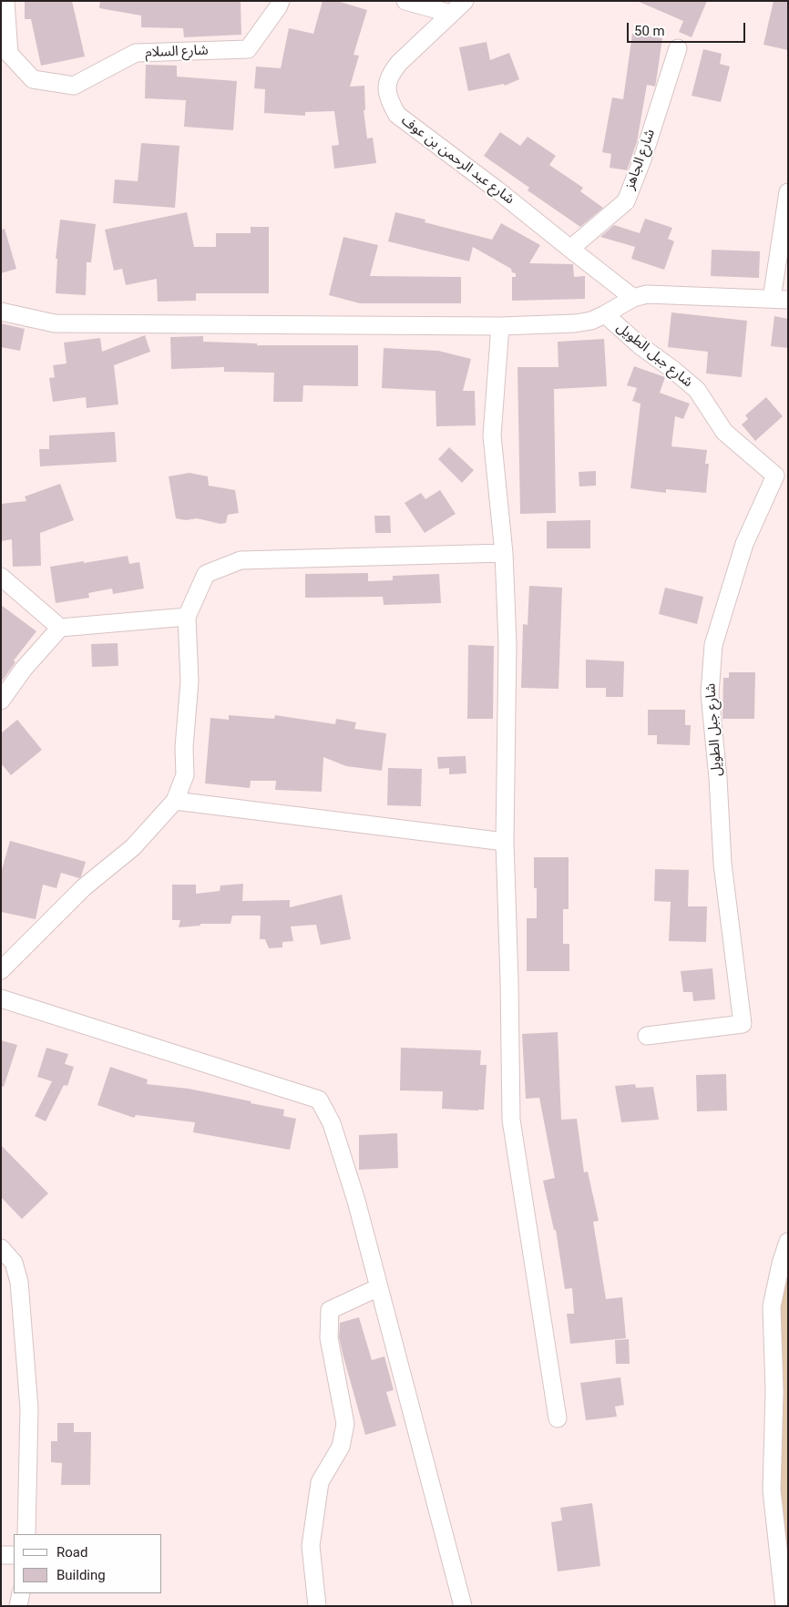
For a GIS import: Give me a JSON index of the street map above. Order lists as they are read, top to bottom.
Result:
{
  "streets": {
    "street": [
      "شارع السلام",
      "شارع الجاهز",
      "شارع عبد الرحمن بن عوف",
      "شارع جبل الطويل"
    ]
  },
  "crossings": [
    ["شارع الجاهز", "شارع عبد الرحمن بن عوف"]
  ],
  "legend": ["Road", "Building"],
  "scale_bar": "50 m"
}
